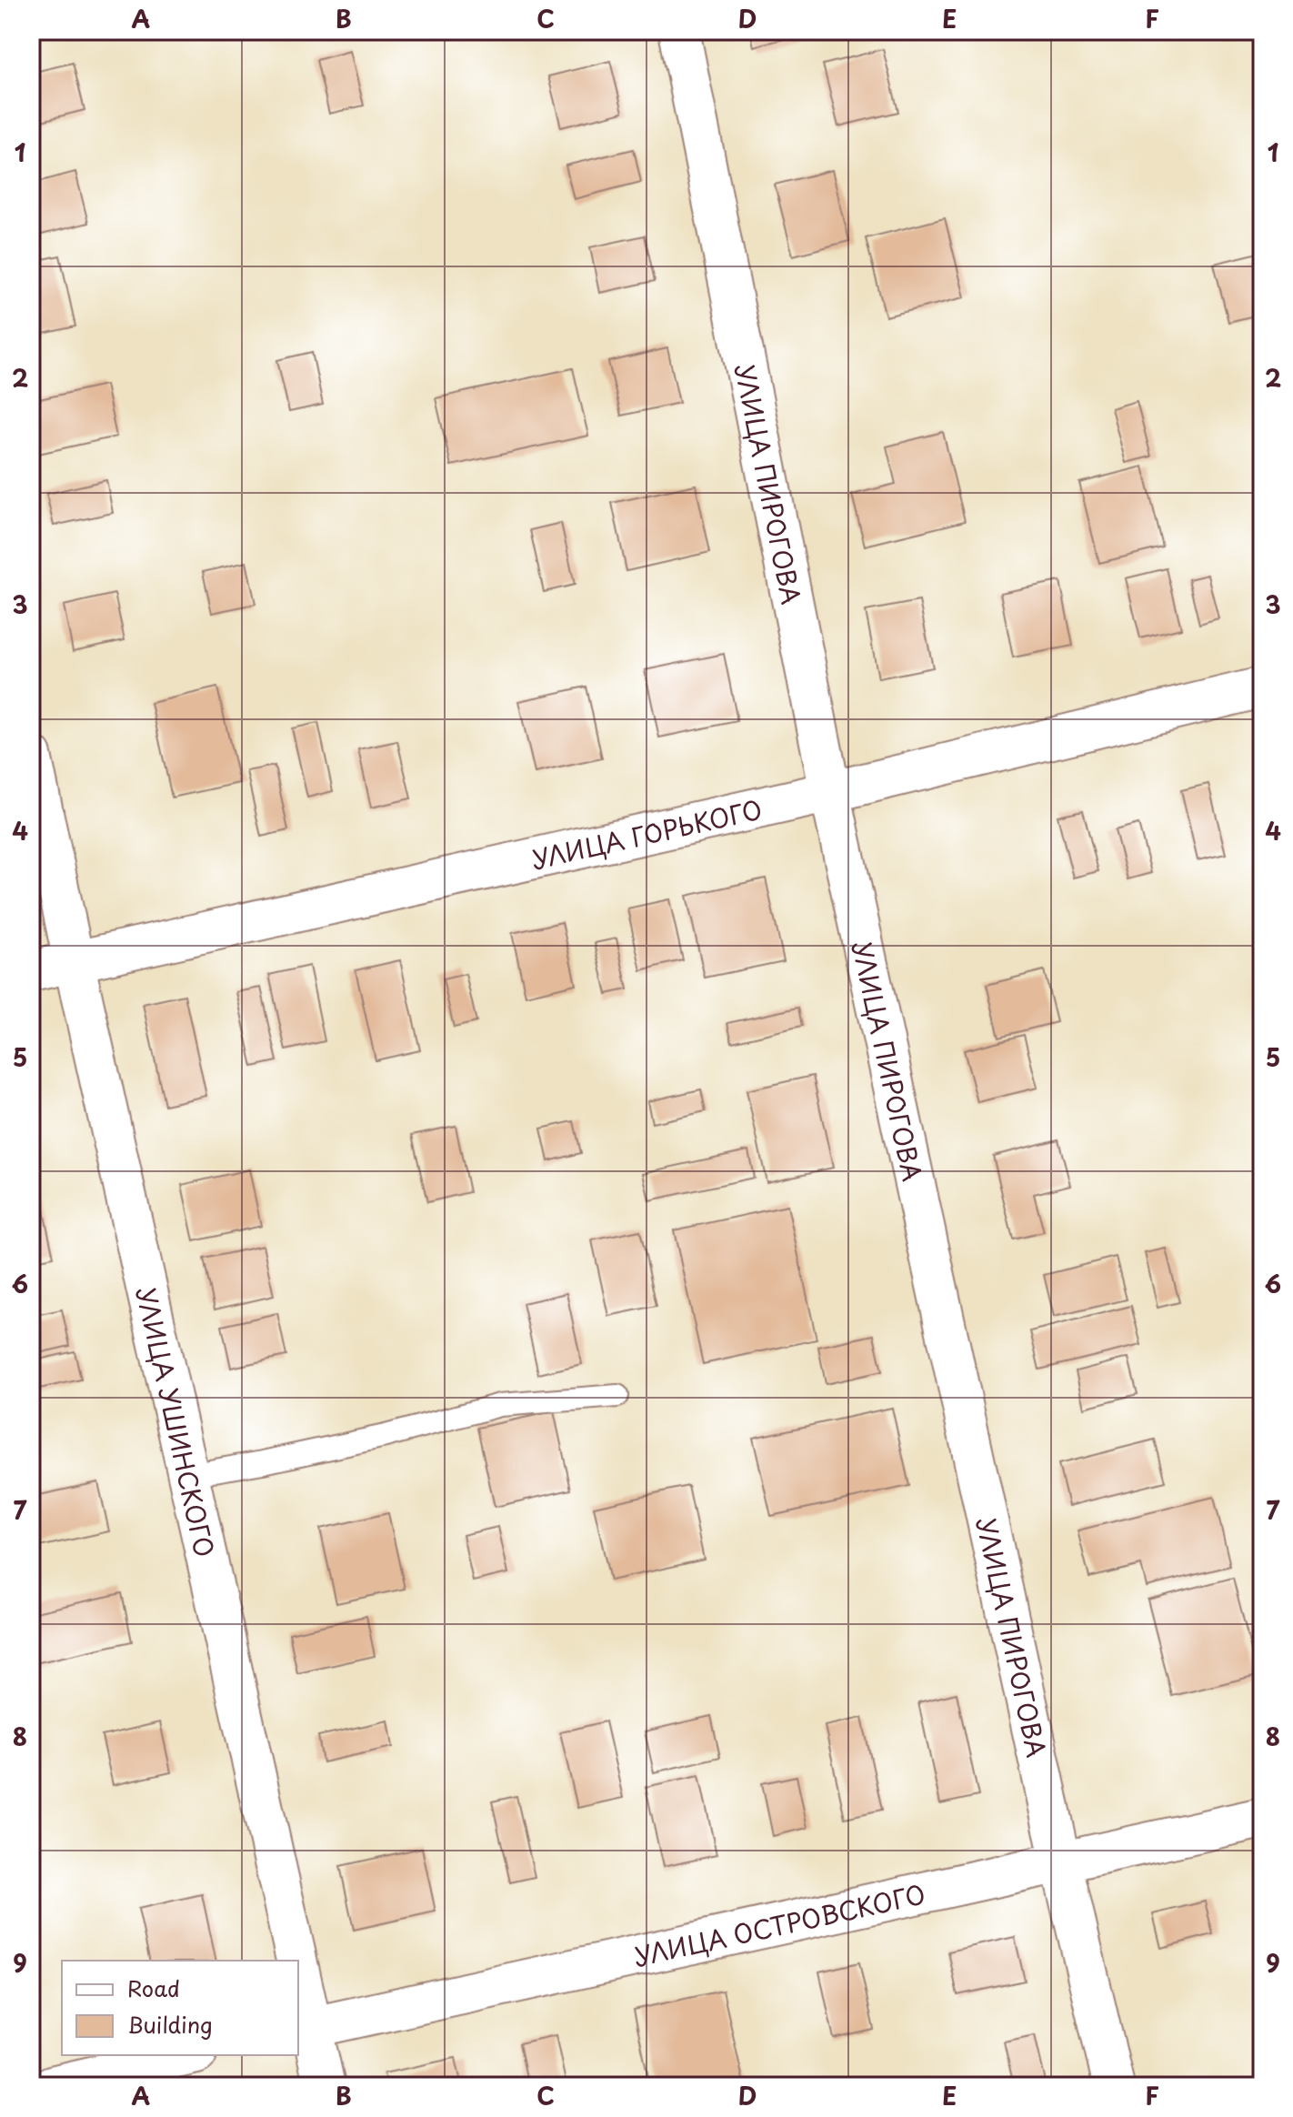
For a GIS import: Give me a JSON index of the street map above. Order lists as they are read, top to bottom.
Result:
{
  "streets": {
    "street": [
      "УЛИЦА ПИРОГОВА",
      "УЛИЦА ГОРЬКОГО",
      "УЛИЦА УШИНСКОГО",
      "УЛИЦА ОСТРОВСКОГО"
    ]
  },
  "crossings": [
    ["УЛИЦА ПИРОГОВА", "УЛИЦА ГОРЬКОГО"],
    ["УЛИЦА ПИРОГОВА", "УЛИЦА ОСТРОВСКОГО"],
    ["УЛИЦА ГОРЬКОГО", "УЛИЦА УШИНСКОГО"],
    ["УЛИЦА УШИНСКОГО", "УЛИЦА ОСТРОВСКОГО"]
  ],
  "legend": ["Road", "Building"],
  "grid": {
    "columns": [
      "A",
      "B",
      "C",
      "D",
      "E",
      "F"
    ],
    "rows": [
      "1",
      "2",
      "3",
      "4",
      "5",
      "6",
      "7",
      "8",
      "9"
    ]
  }
}
